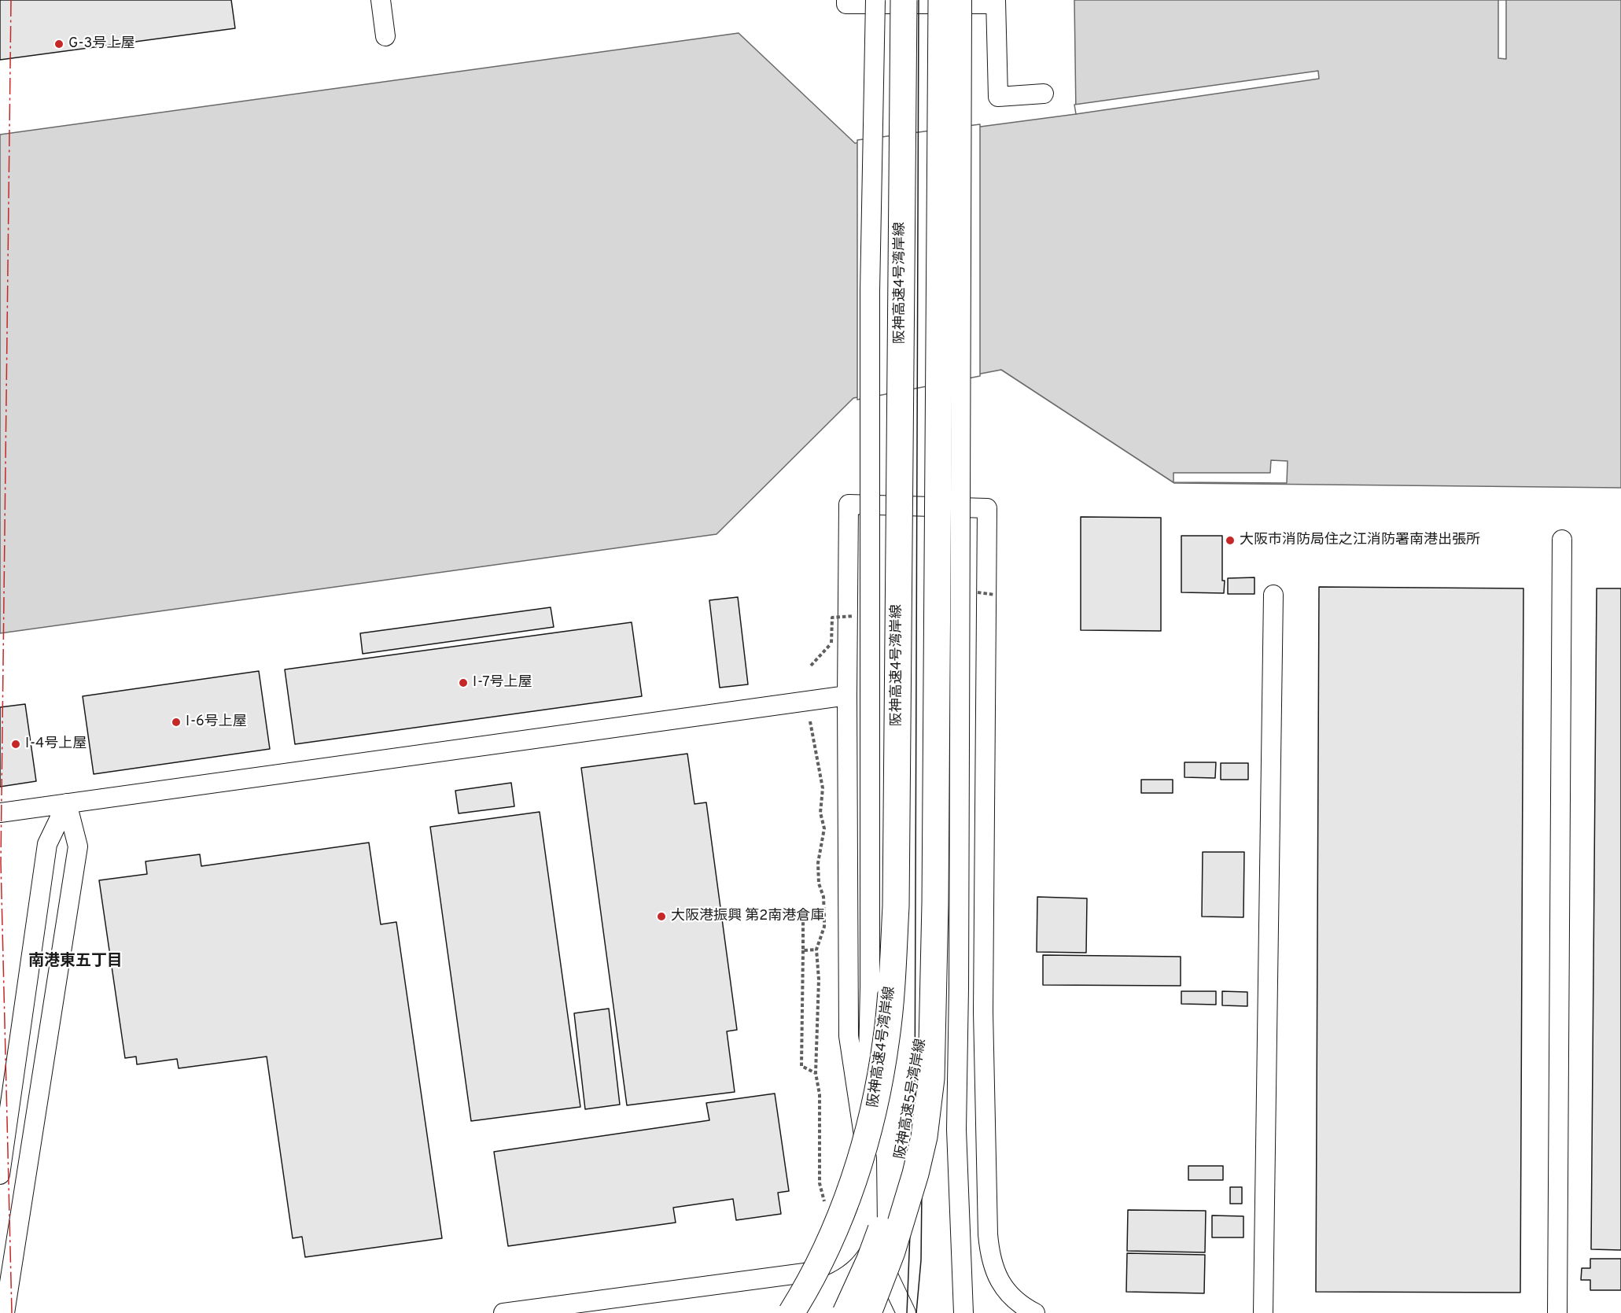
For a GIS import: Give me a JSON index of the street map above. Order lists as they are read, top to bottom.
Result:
{
  "streets": {
    "highway": ["阪神高速4号湾岸線", "阪神高速5号湾岸線"]
  },
  "crossings": [
    ["阪神高速4号湾岸線", "阪神高速5号湾岸線"]
  ],
  "districts": ["南港東五丁目"],
  "places": [
    "G-3号上屋",
    "大阪市消防局住之江消防署南港出張所",
    "I-7号上屋",
    "I-6号上屋",
    "I-4号上屋",
    "大阪港振興 第2南港倉庫"
  ]
}
